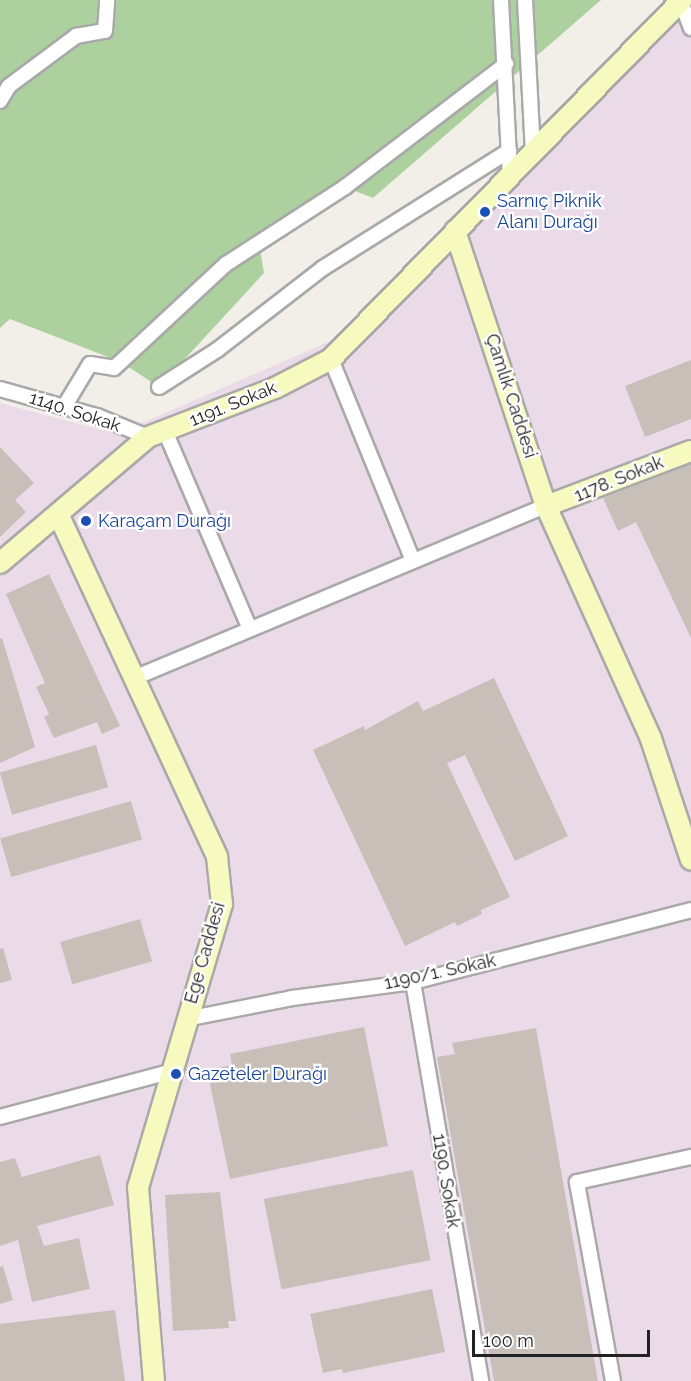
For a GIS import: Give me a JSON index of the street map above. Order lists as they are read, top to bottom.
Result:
{
  "streets": {
    "street": [
      "Çamlık Caddesi",
      "1191. Sokak",
      "1140. Sokak",
      "1178. Sokak",
      "Ege Caddesi",
      "1190/1. Sokak",
      "1190. Sokak"
    ]
  },
  "crossings": [
    ["Çamlık Caddesi", "1191. Sokak"],
    ["Çamlık Caddesi", "1178. Sokak"],
    ["1191. Sokak", "1140. Sokak"],
    ["1191. Sokak", "Ege Caddesi"],
    ["Ege Caddesi", "1190/1. Sokak"],
    ["1190/1. Sokak", "1190. Sokak"]
  ],
  "places": ["Sarnıç Piknik Alanı Durağı", "Karaçam Durağı", "Gazeteler Durağı"],
  "scale_bar": "100 m"
}
